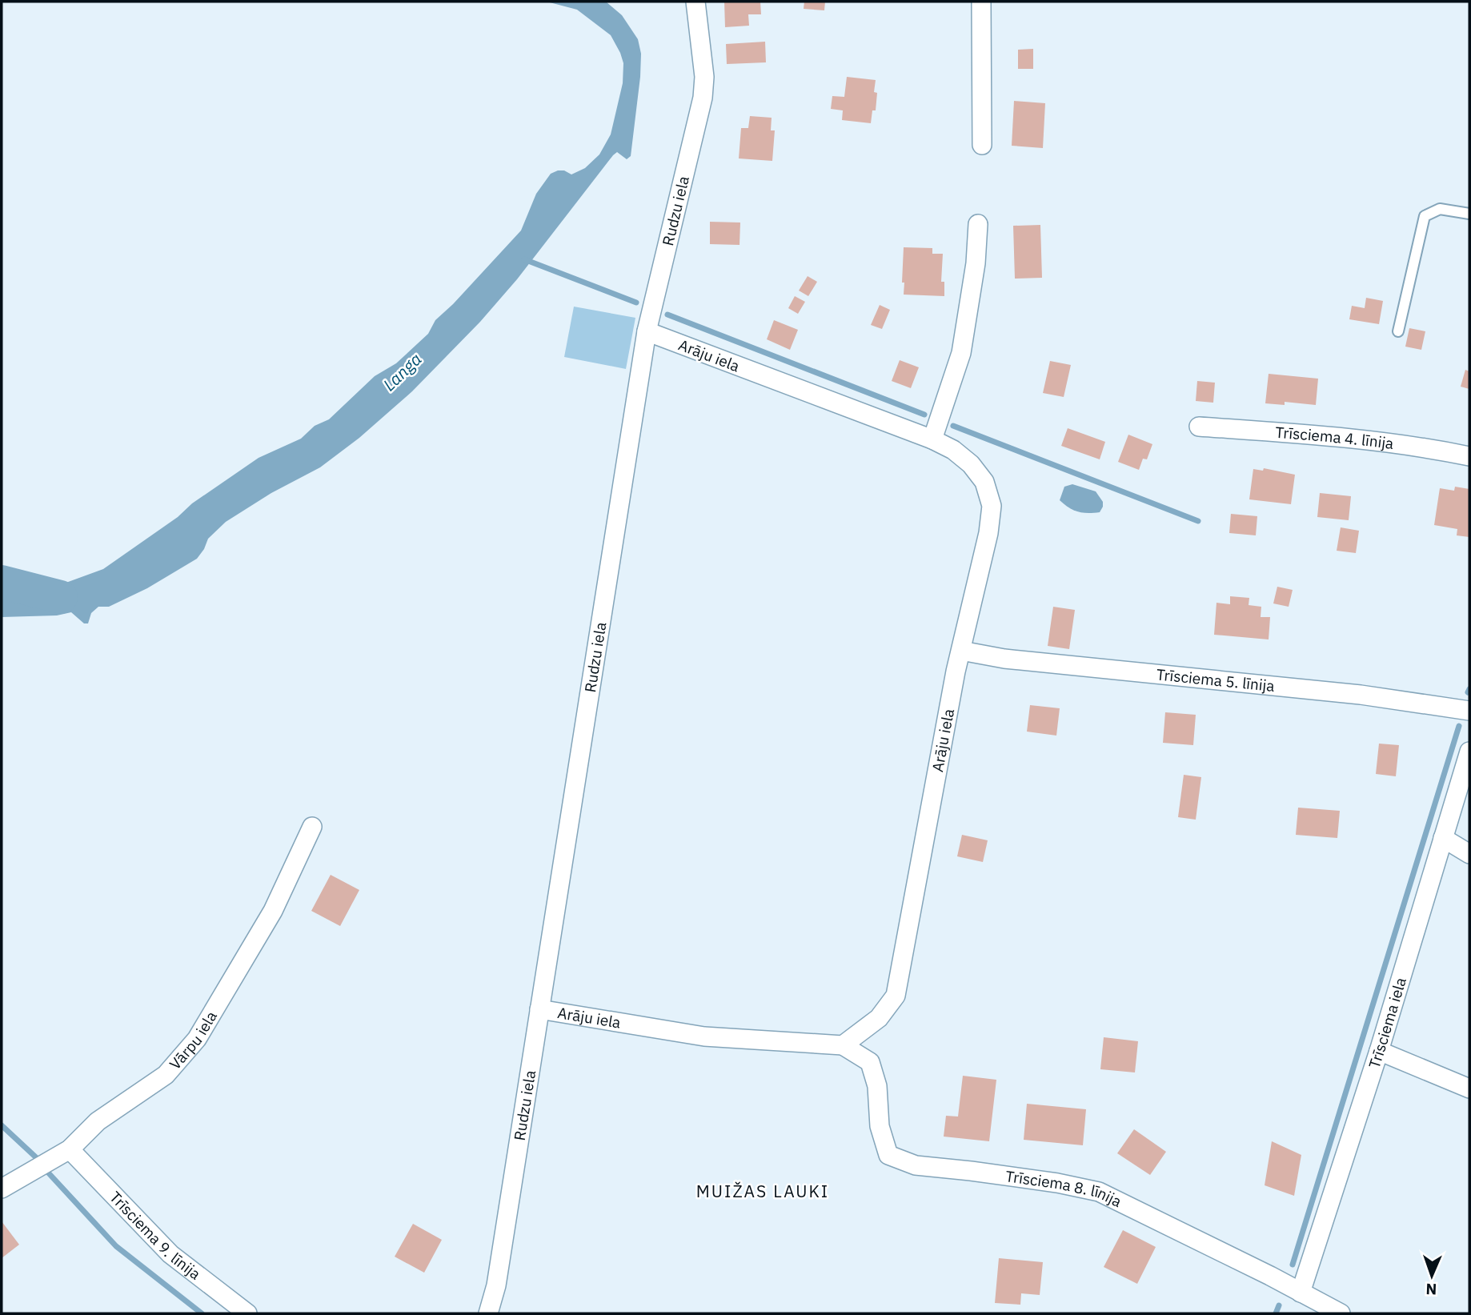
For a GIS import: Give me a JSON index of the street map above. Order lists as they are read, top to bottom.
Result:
{
  "streets": {
    "street": [
      "Rudzu iela",
      "Arāju iela",
      "Trīsciema 4. līnija",
      "Trīsciema 5. līnija",
      "Trīsciema iela",
      "Vārpu iela",
      "Trīsciema 8. līnija",
      "Trīsciema 9. līnija"
    ]
  },
  "crossings": [
    ["Rudzu iela", "Arāju iela"],
    ["Arāju iela", "Trīsciema 5. līnija"],
    ["Arāju iela", "Trīsciema 8. līnija"],
    ["Trīsciema iela", "Trīsciema 8. līnija"],
    ["Vārpu iela", "Trīsciema 9. līnija"]
  ],
  "districts": ["MUIŽAS LAUKI"],
  "water": ["Langa"],
  "north": "bottom"
}
